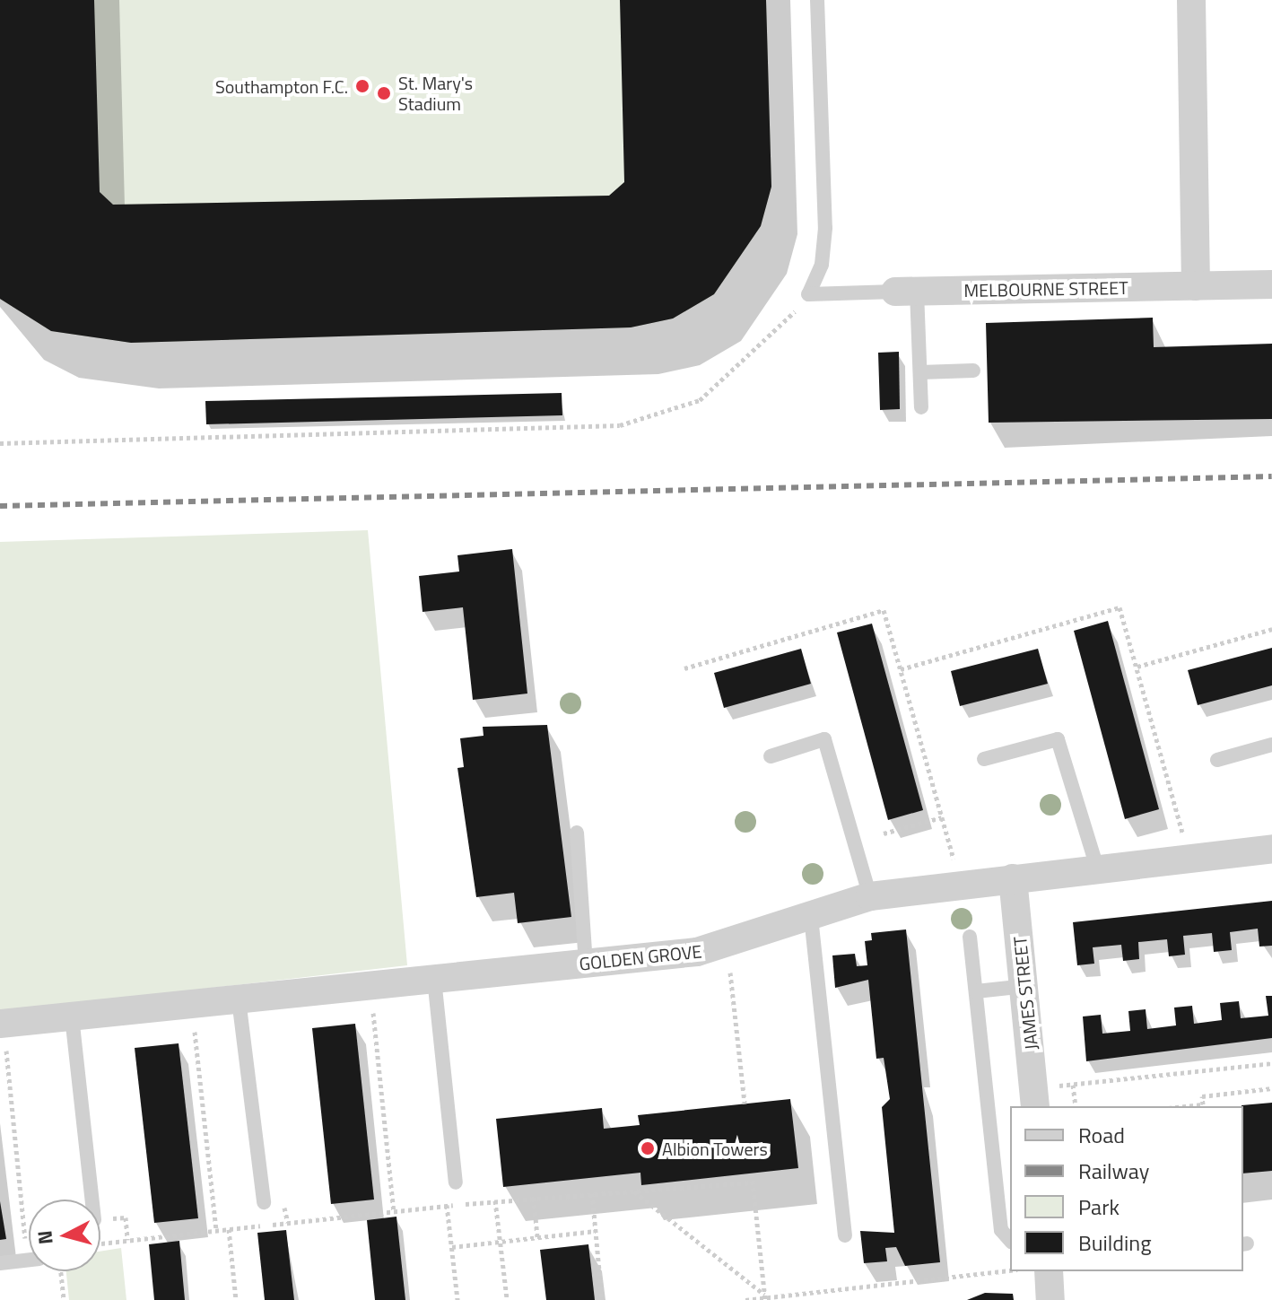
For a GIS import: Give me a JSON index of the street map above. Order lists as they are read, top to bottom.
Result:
{
  "streets": {
    "street": ["MELBOURNE STREET", "GOLDEN GROVE", "JAMES STREET"]
  },
  "crossings": [
    ["GOLDEN GROVE", "JAMES STREET"]
  ],
  "places": ["Southampton F.C.", "St. Mary's Stadium", "Albion Towers"],
  "legend": [
    "Road",
    "Railway",
    "Park",
    "Building"
  ],
  "north": "left"
}
